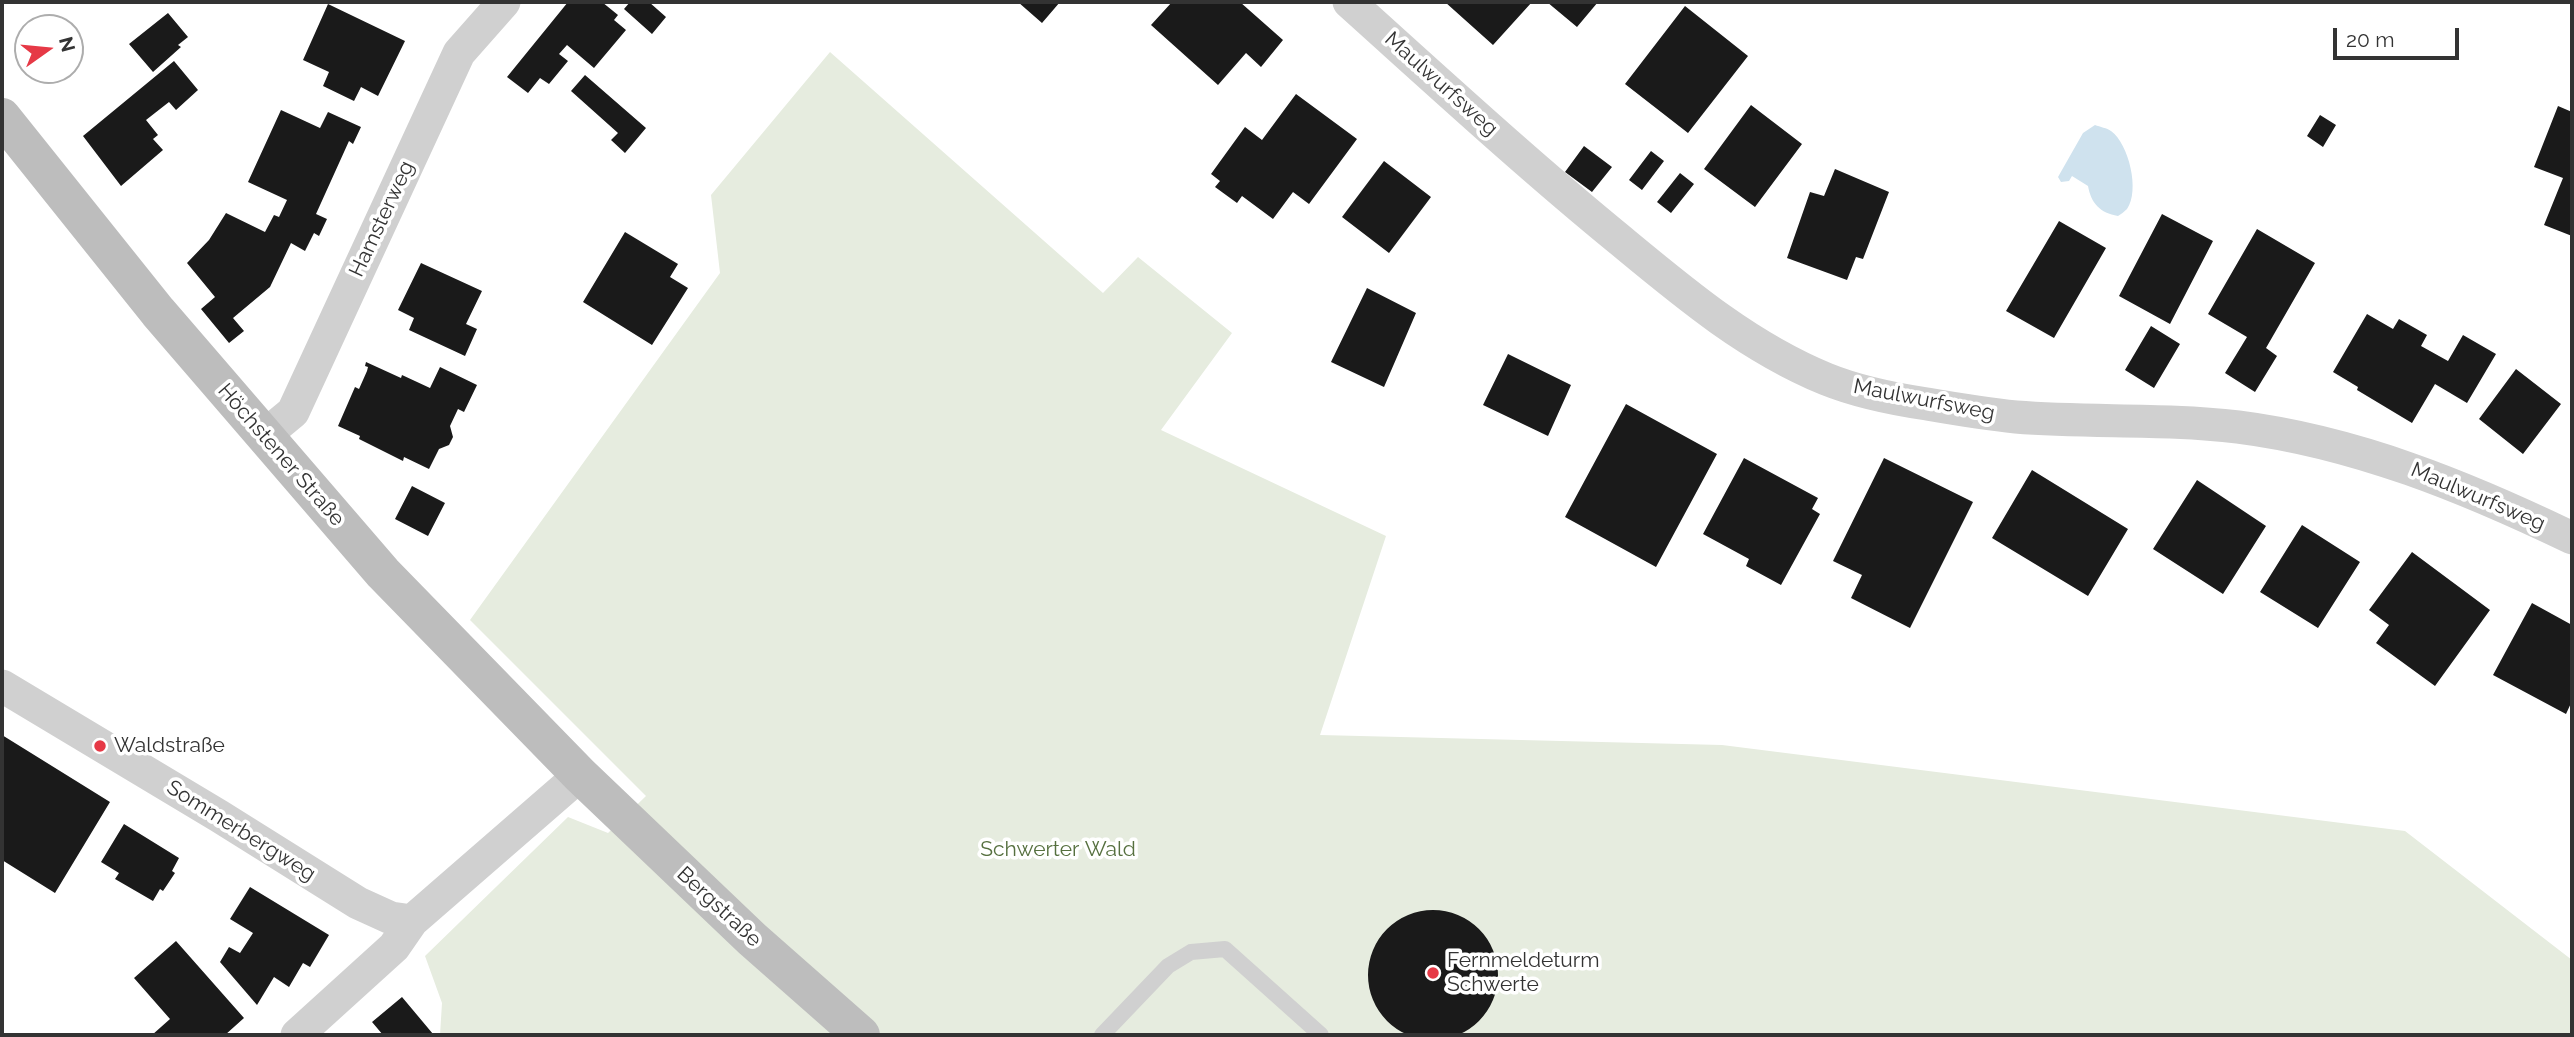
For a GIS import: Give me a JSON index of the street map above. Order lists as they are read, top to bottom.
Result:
{
  "streets": {
    "main road": ["Höchstener Straße", "Bergstraße"],
    "street": ["Maulwurfsweg", "Hamsterweg", "Sommerbergweg"]
  },
  "crossings": [
    ["Hamsterweg", "Höchstener Straße"],
    ["Höchstener Straße", "Bergstraße"]
  ],
  "parks": ["Schwerter Wald"],
  "places": ["Waldstraße", "Fernmeldeturm Schwerte"],
  "scale_bar": "20 m",
  "north": "right"
}
